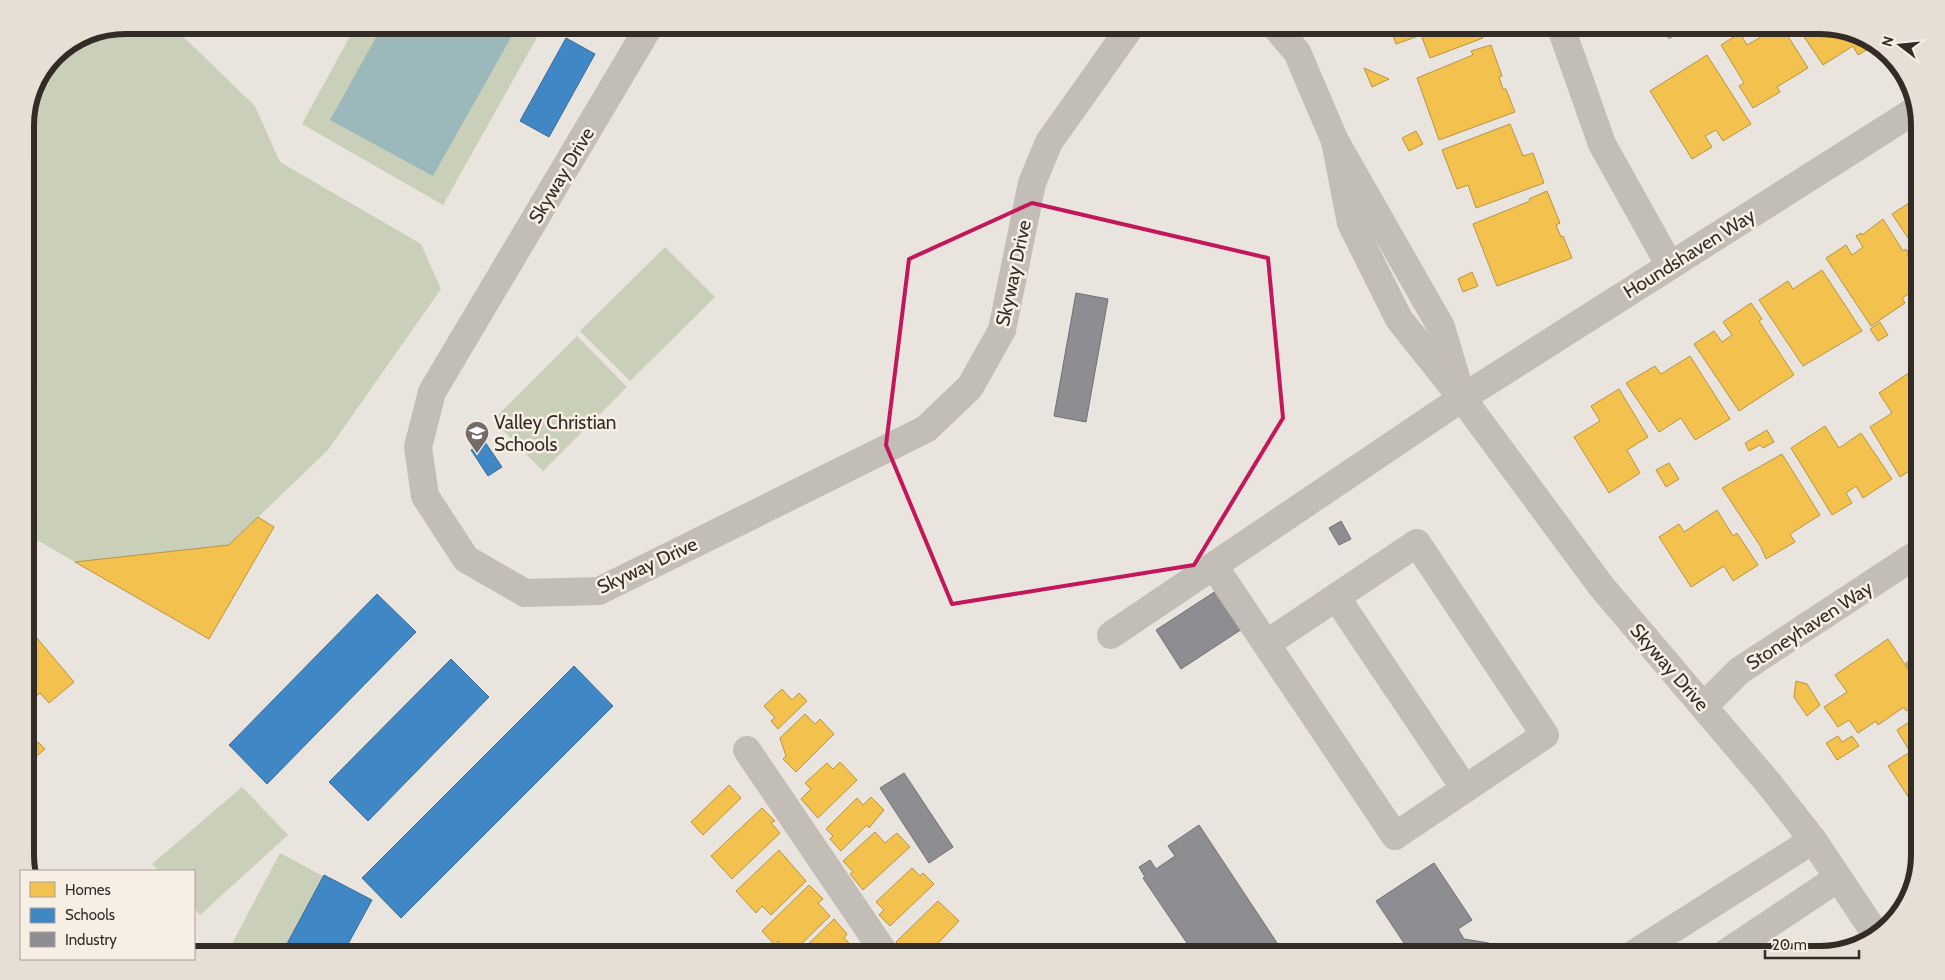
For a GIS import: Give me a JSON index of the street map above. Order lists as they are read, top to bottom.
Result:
{
  "streets": {
    "street": ["Skyway Drive", "Houndshaven Way", "Stoneyhaven Way"]
  },
  "crossings": [
    ["Skyway Drive", "Houndshaven Way"],
    ["Skyway Drive", "Stoneyhaven Way"]
  ],
  "places": {
    "school or university": ["Valley Christian Schools"]
  },
  "legend": ["Homes", "Schools", "Industry"],
  "scale_bar": "20 m",
  "north": "left"
}
